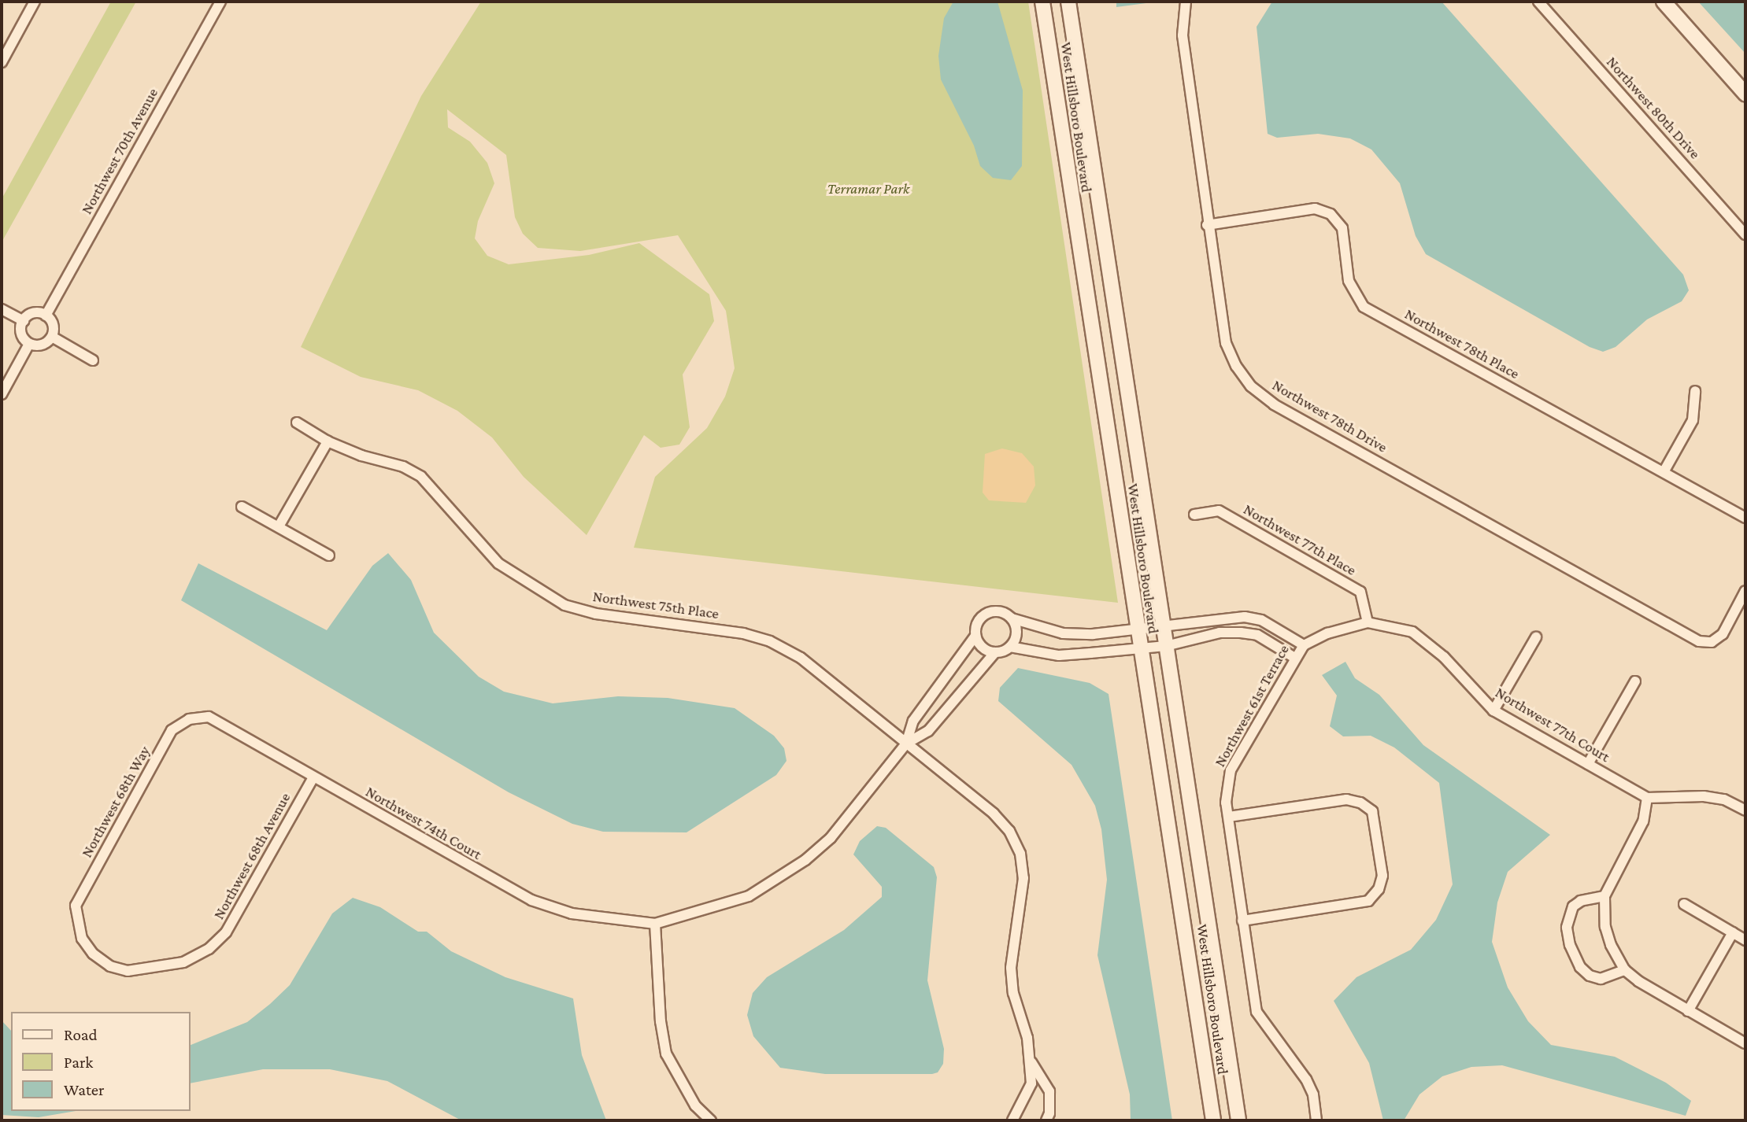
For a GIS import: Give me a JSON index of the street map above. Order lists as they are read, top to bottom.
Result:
{
  "streets": {
    "street": [
      "Northwest 80th Drive",
      "West Hillsboro Boulevard",
      "Northwest 70th Avenue",
      "Northwest 78th Place",
      "Northwest 78th Drive",
      "Northwest 77th Place",
      "Northwest 75th Place",
      "Northwest 61st Terrace",
      "Northwest 77th Court",
      "Northwest 68th Way",
      "Northwest 74th Court",
      "Northwest 68th Avenue"
    ]
  },
  "crossings": [
    ["Northwest 78th Place", "Northwest 78th Drive"],
    ["Northwest 77th Place", "Northwest 61st Terrace"],
    ["Northwest 77th Place", "Northwest 77th Court"],
    ["Northwest 61st Terrace", "Northwest 77th Court"],
    ["Northwest 68th Way", "Northwest 74th Court"],
    ["Northwest 68th Way", "Northwest 68th Avenue"],
    ["Northwest 74th Court", "Northwest 68th Avenue"]
  ],
  "parks": ["Terramar Park"],
  "legend": ["Road", "Park", "Water"]
}
